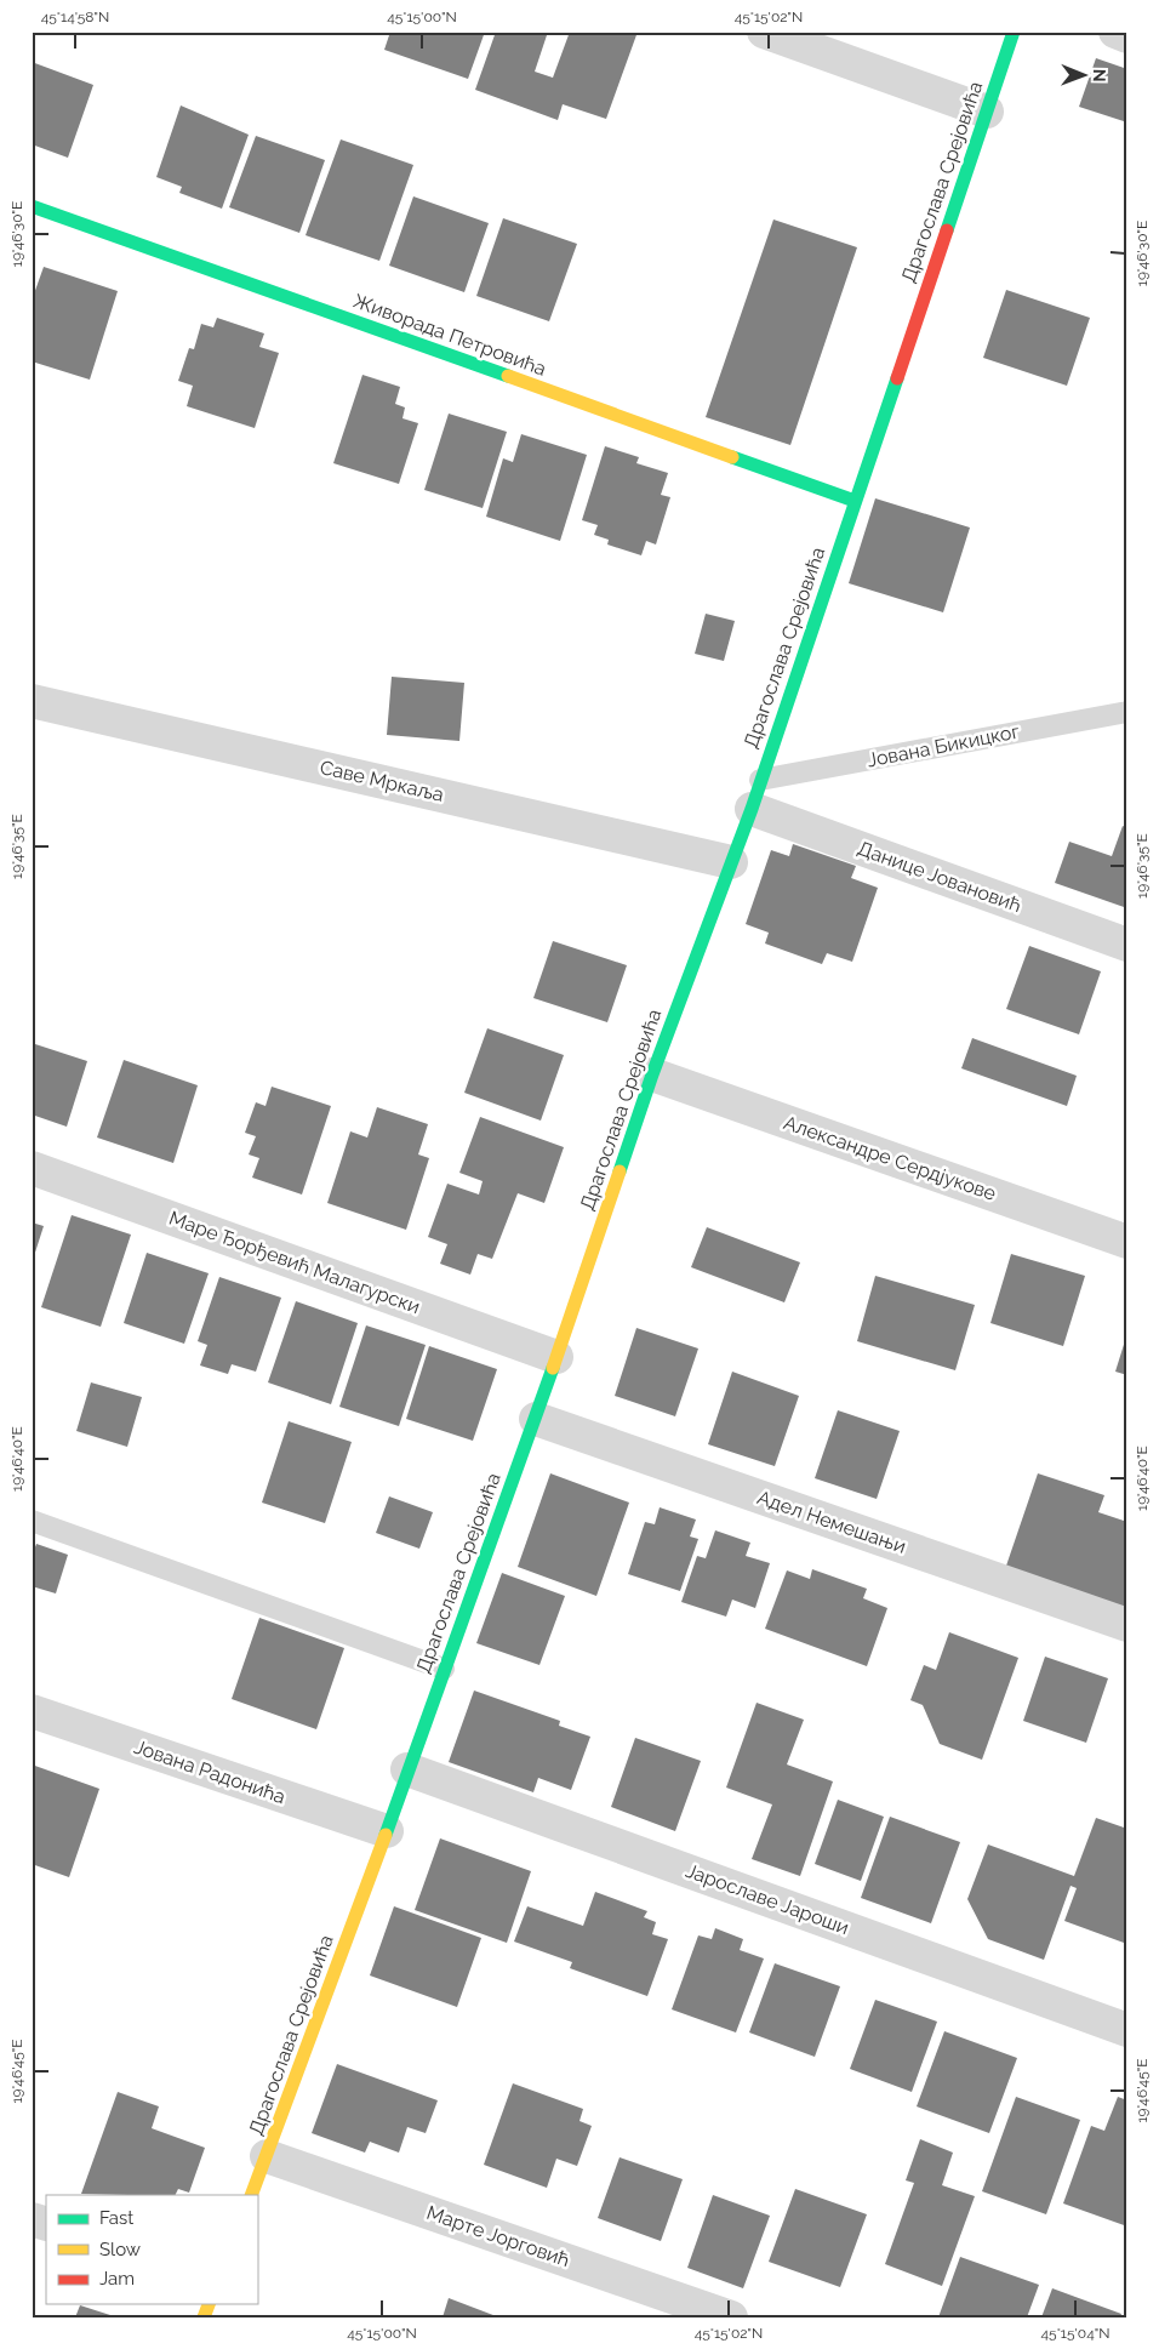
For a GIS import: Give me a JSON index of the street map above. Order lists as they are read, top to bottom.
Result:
{
  "streets": {
    "street": [
      "Драгослава Срејовића",
      "Живорада Петровића",
      "Саве Мркаља",
      "Данице Јовановић",
      "Александре Сердјукове",
      "Маре Ђорђевић Малагурски",
      "Адел Немешањи",
      "Јована Радонића",
      "Јарославе Јароши",
      "Марте Јорговић"
    ],
    "lane": ["Јована Бикицког"]
  },
  "crossings": [
    ["Драгослава Срејовића", "Живорада Петровића"],
    ["Драгослава Срејовића", "Јована Бикицког"],
    ["Драгослава Срејовића", "Саве Мркаља"],
    ["Драгослава Срејовића", "Данице Јовановић"],
    ["Драгослава Срејовића", "Александре Сердјукове"],
    ["Драгослава Срејовића", "Маре Ђорђевић Малагурски"],
    ["Драгослава Срејовића", "Адел Немешањи"],
    ["Драгослава Срејовића", "Јована Радонића"],
    ["Драгослава Срејовића", "Јарославе Јароши"],
    ["Драгослава Срејовића", "Марте Јорговић"],
    ["Јована Бикицког", "Данице Јовановић"]
  ],
  "legend": ["Fast", "Slow", "Jam"],
  "north": "right",
  "coordinates": [
    "45°14'58\"N",
    "45°15'00\"N",
    "45°15'02\"N",
    "19°46'30\"E",
    "19°46'35\"E",
    "19°46'40\"E",
    "19°46'45\"E",
    "45°15'04\"N"
  ]
}
